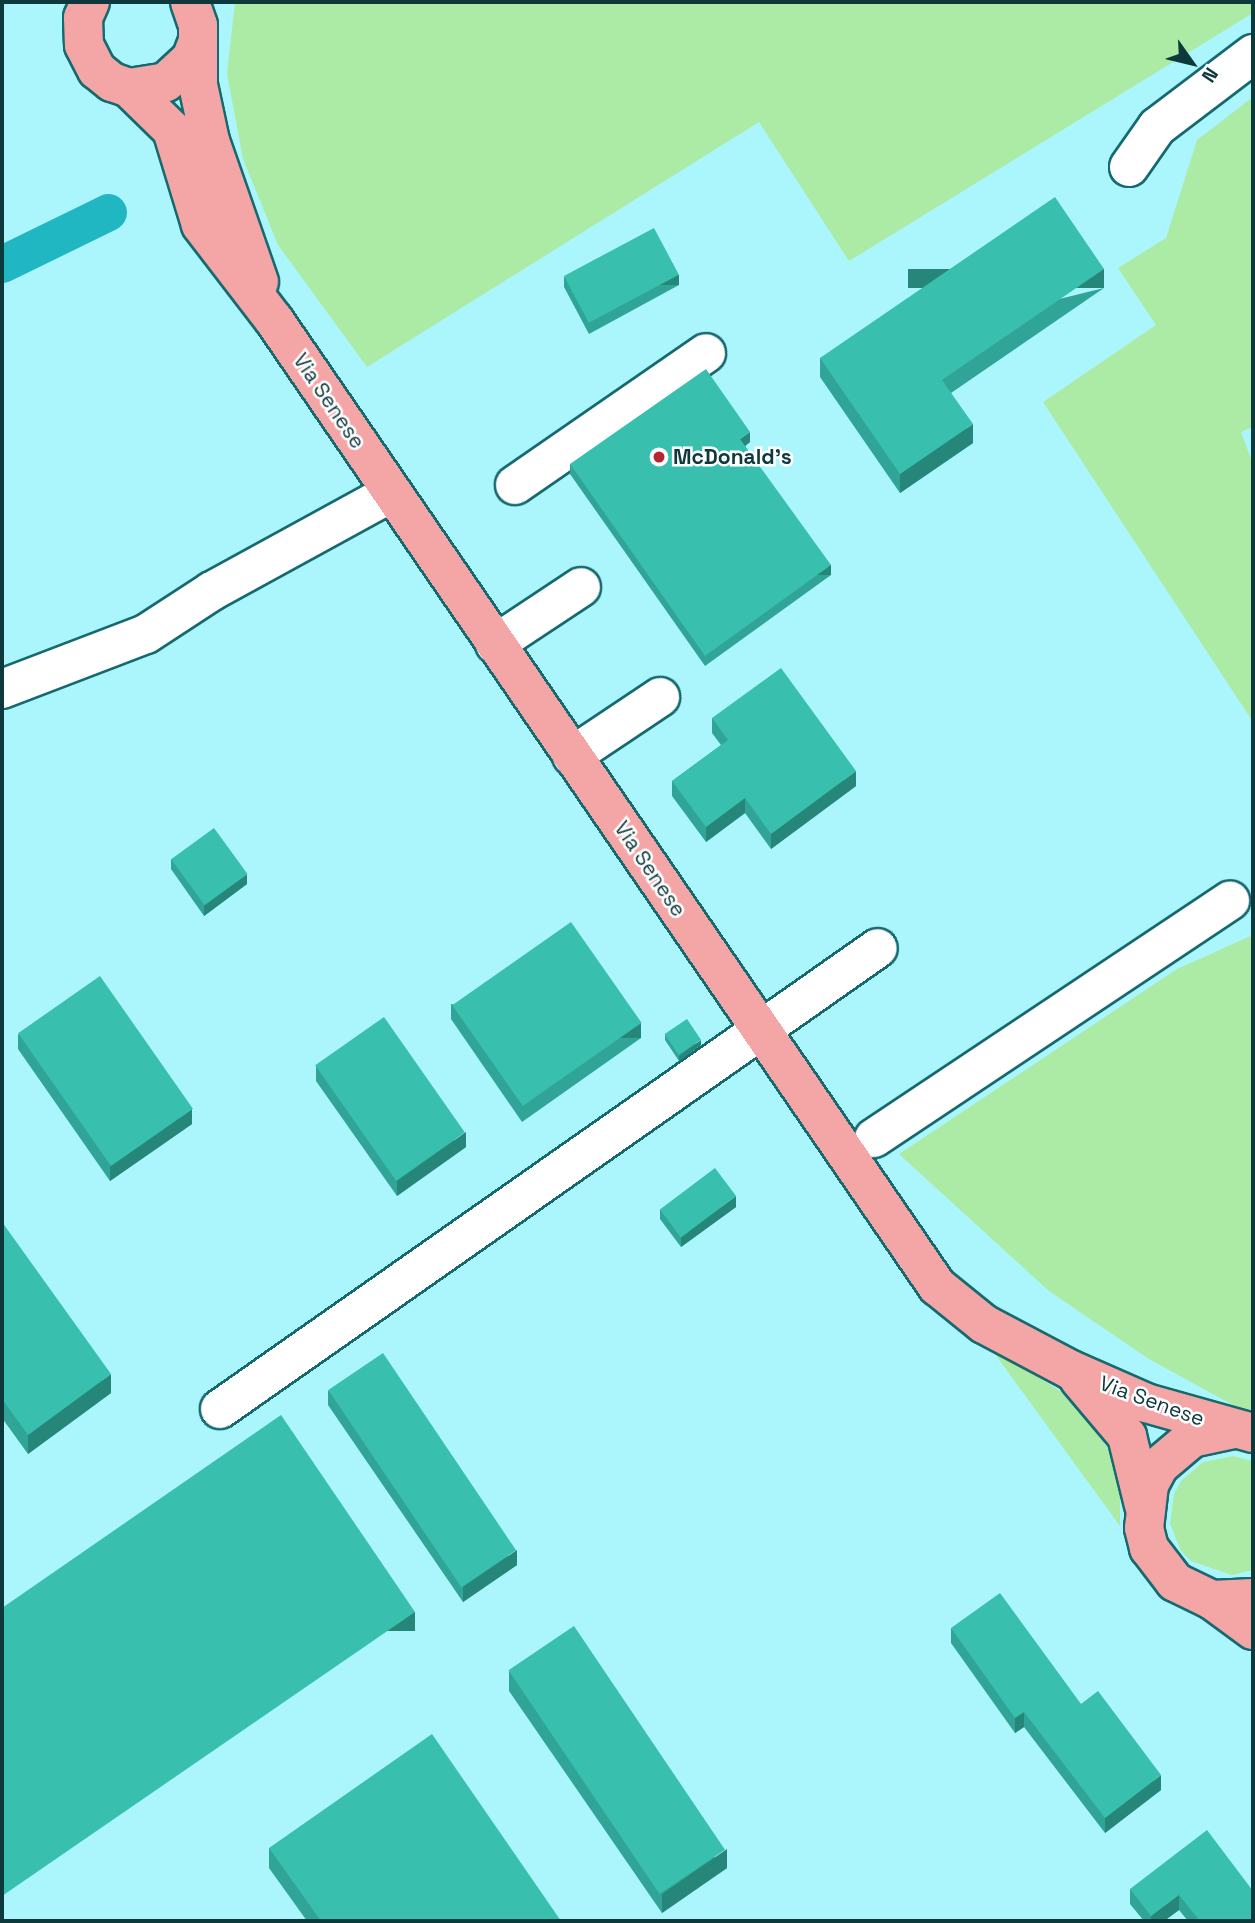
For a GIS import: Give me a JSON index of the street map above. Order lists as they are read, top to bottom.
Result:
{
  "streets": {
    "main road": ["Via Senese"]
  },
  "places": ["McDonald's"],
  "north": "bottom right"
}
